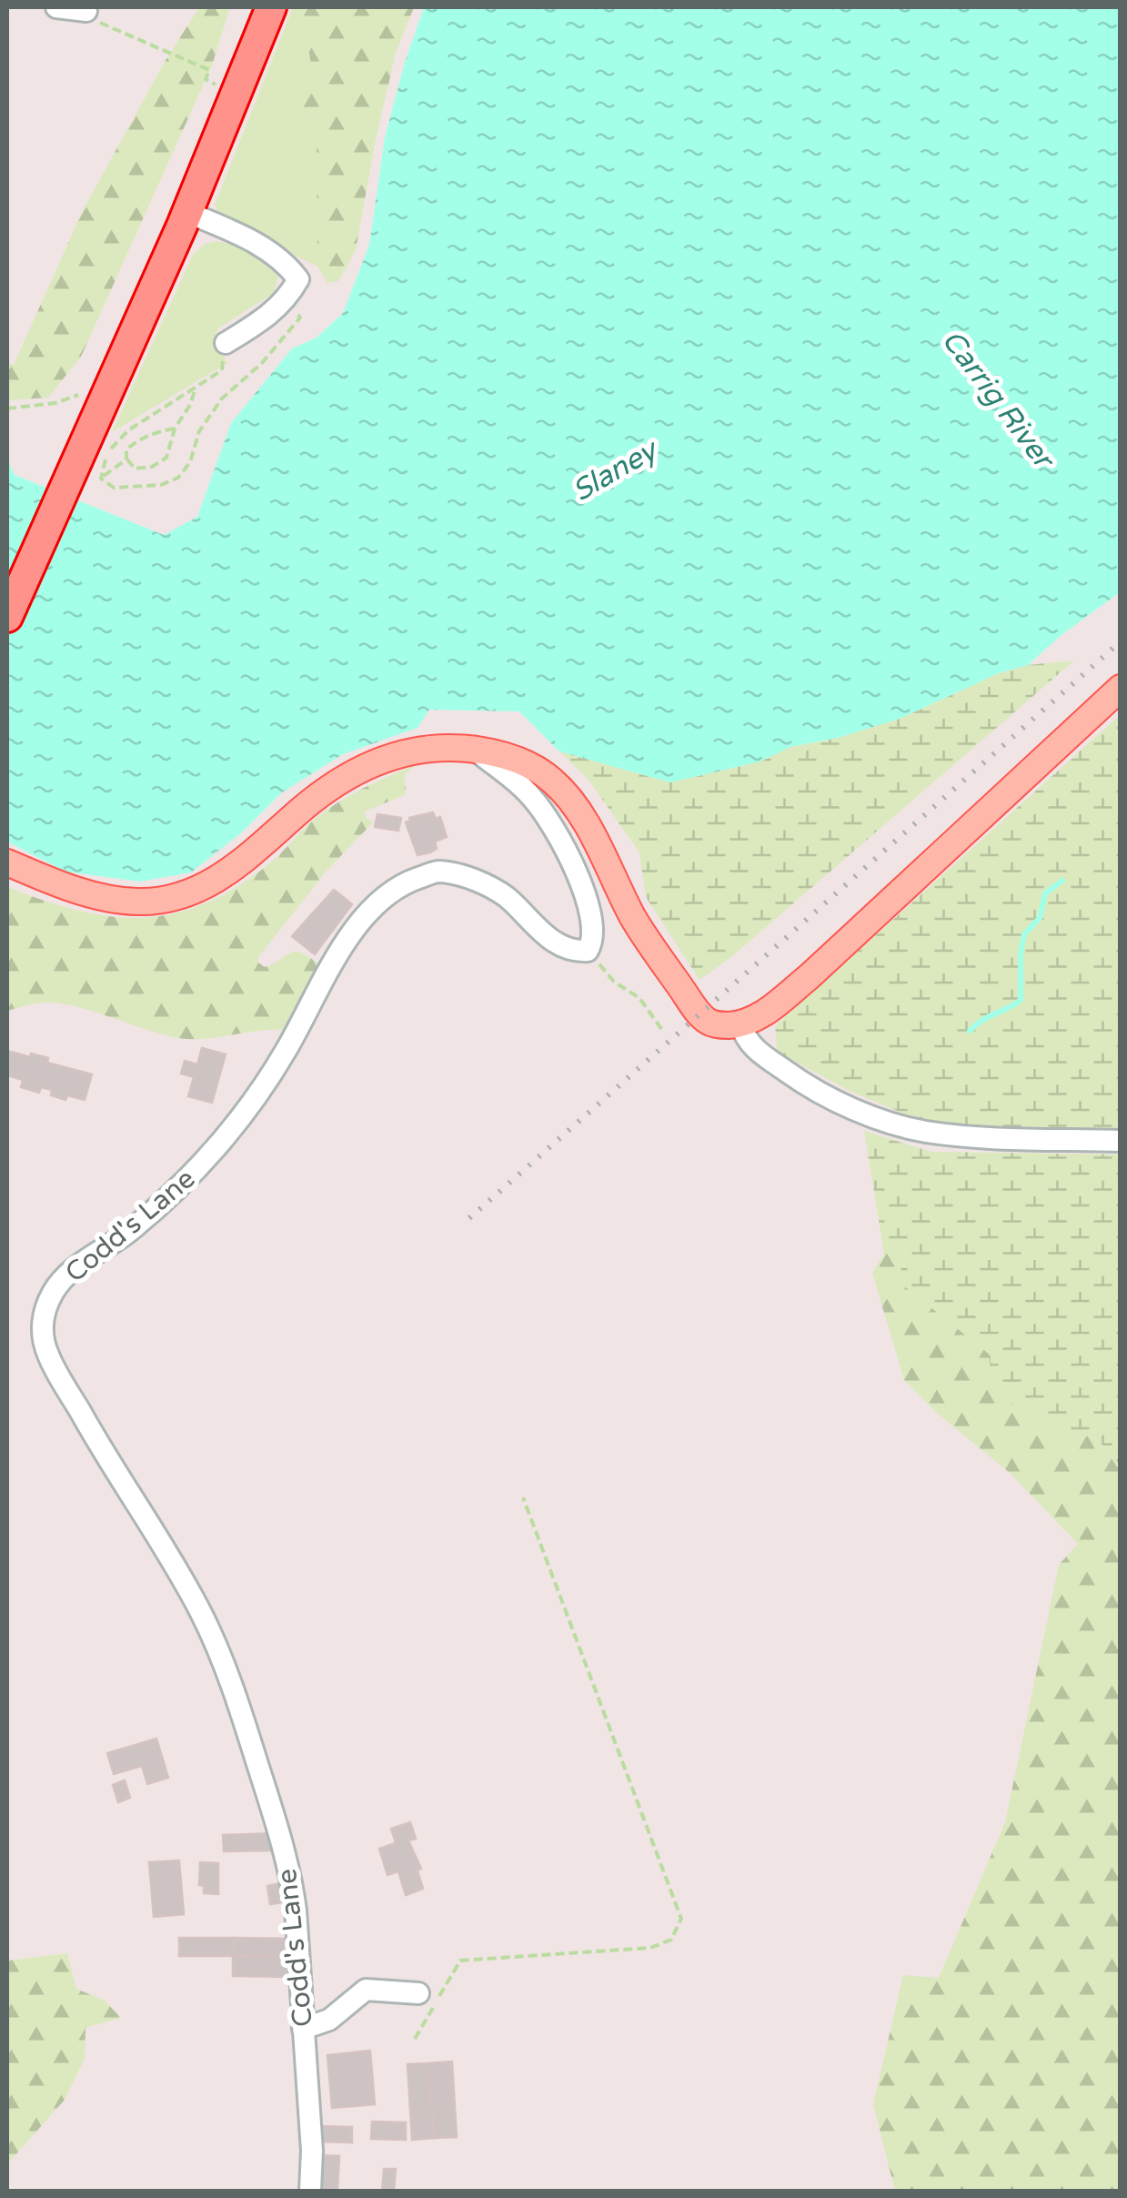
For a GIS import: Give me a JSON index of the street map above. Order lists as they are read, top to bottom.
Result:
{
  "streets": {
    "street": ["Codd's Lane"]
  },
  "water": ["Carrig River", "Slaney"]
}
